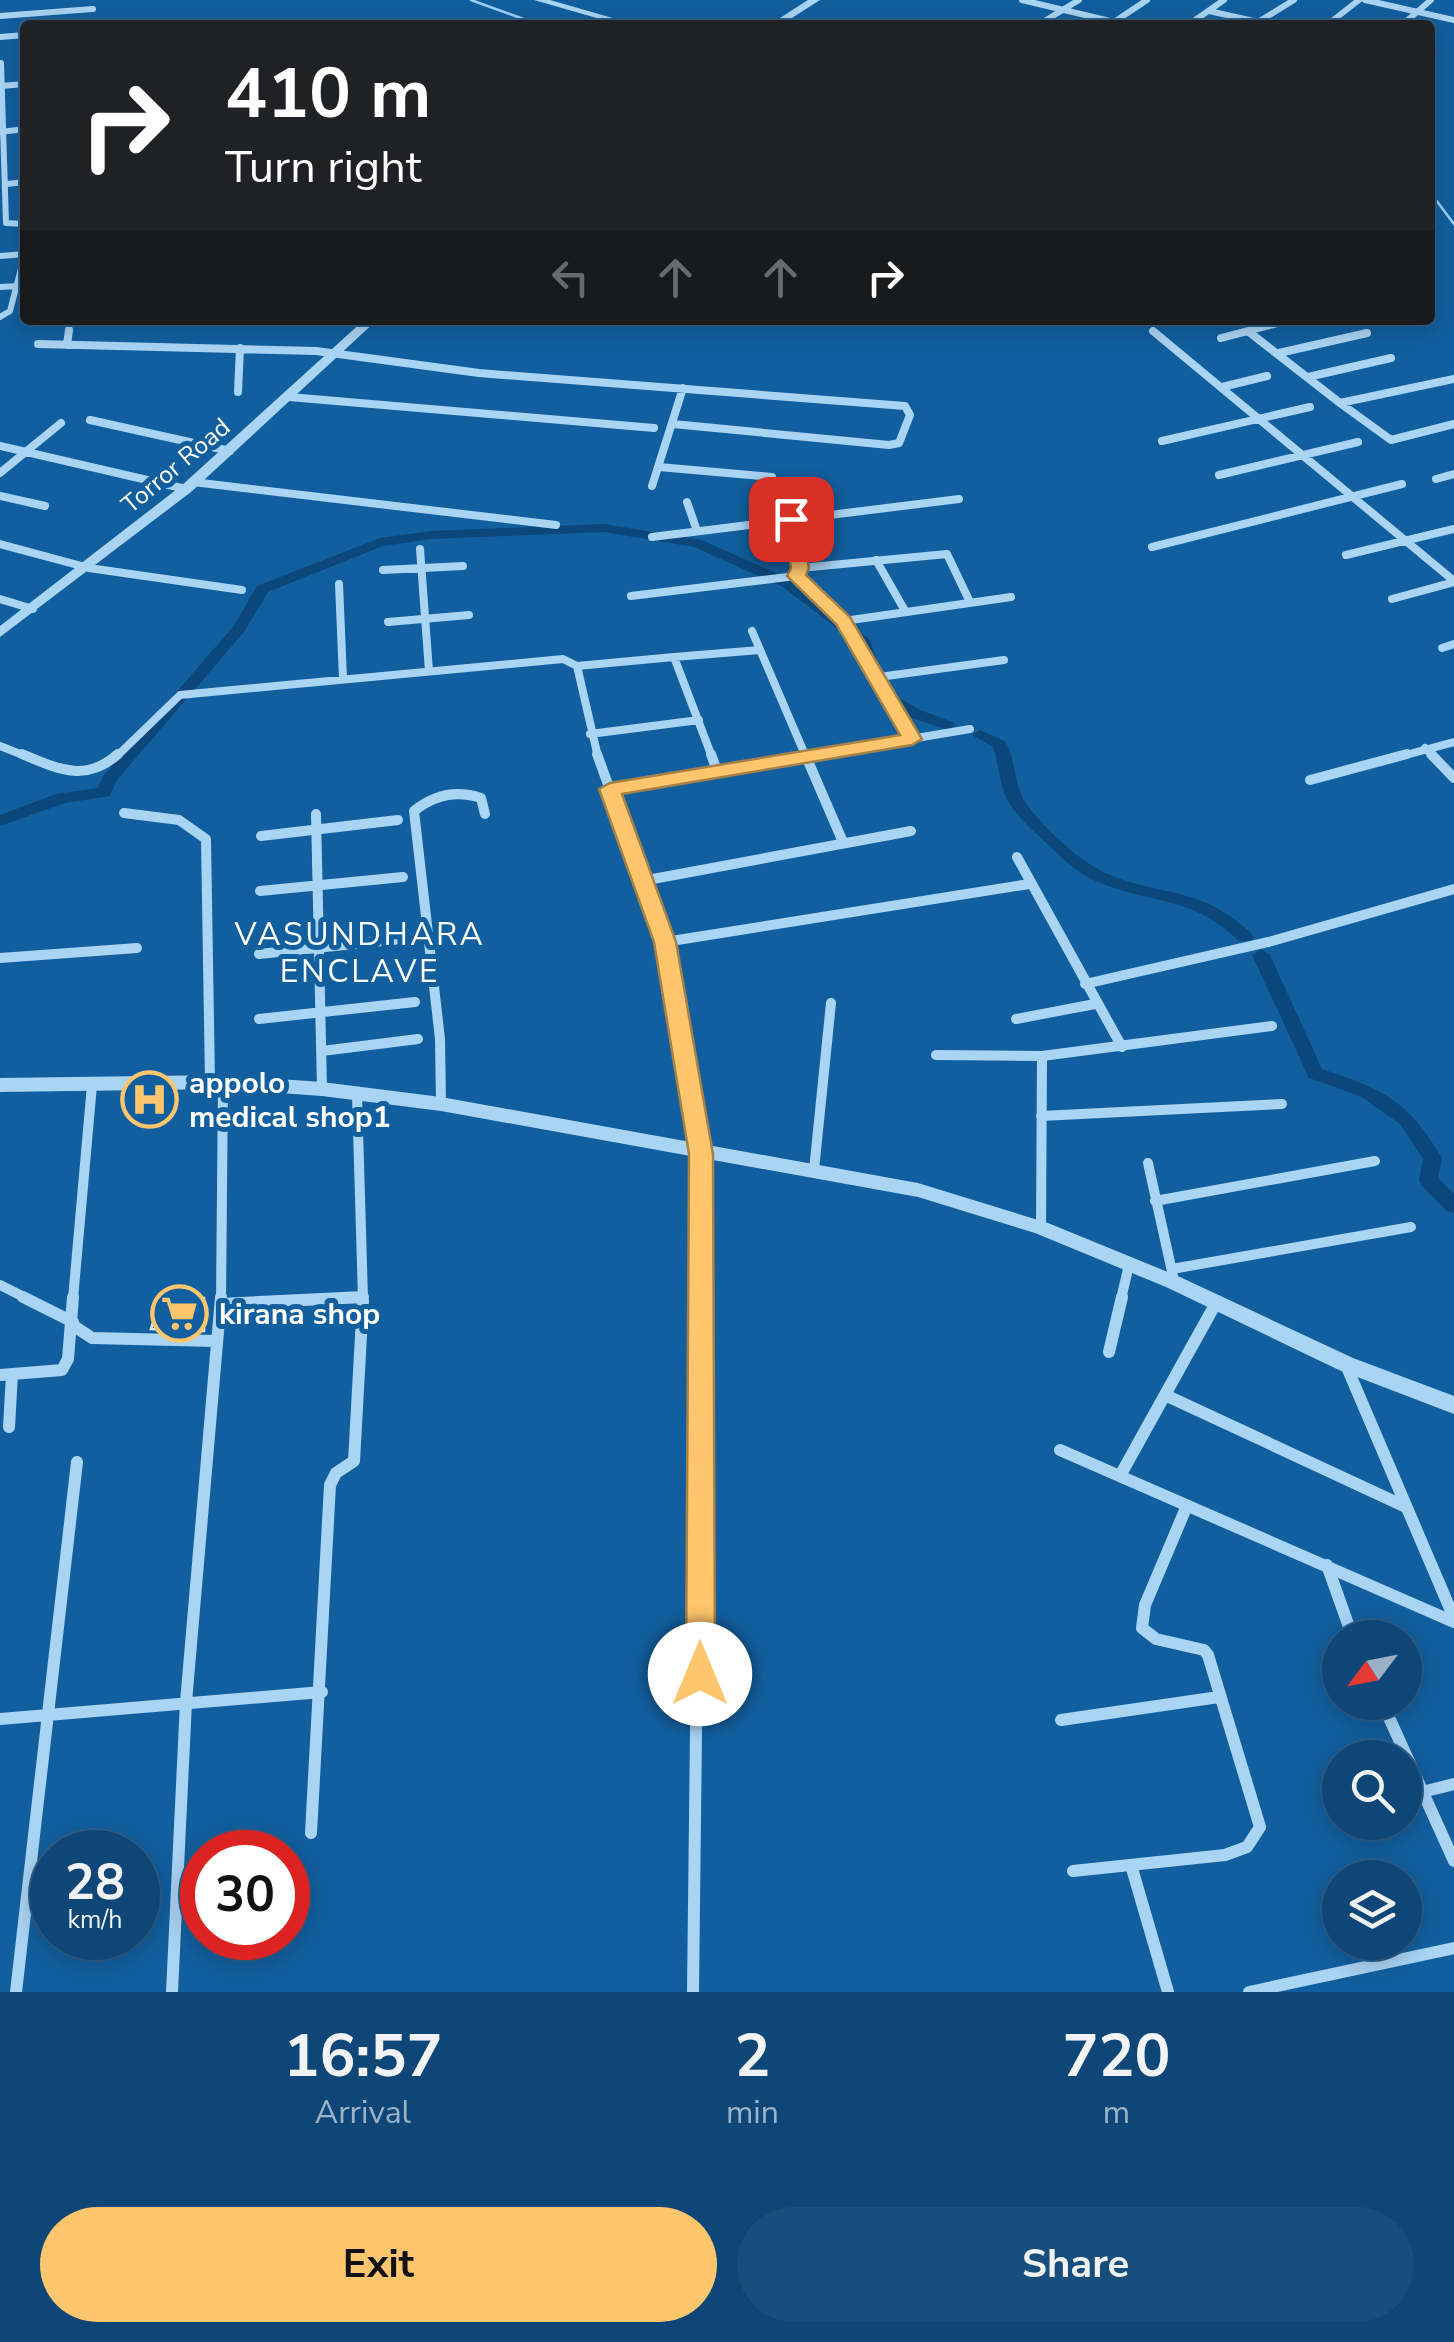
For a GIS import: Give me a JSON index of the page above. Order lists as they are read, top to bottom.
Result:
{
  "streets": {
    "street": ["Torror Road"]
  },
  "districts": ["VASUNDHARA ENCLAVE"],
  "places": {
    "hospital": ["appolo medical shop1"],
    "supermarket": ["kirana shop"]
  },
  "north": "bottom left",
  "page": {
    "turn": ["410 m", "Turn right"],
    "speed": "28 km/h",
    "limit": "30",
    "eta": [
      "16:57",
      "Arrival",
      "2",
      "min",
      "720",
      "m"
    ],
    "buttons": ["Exit", "Share"]
  }
}
